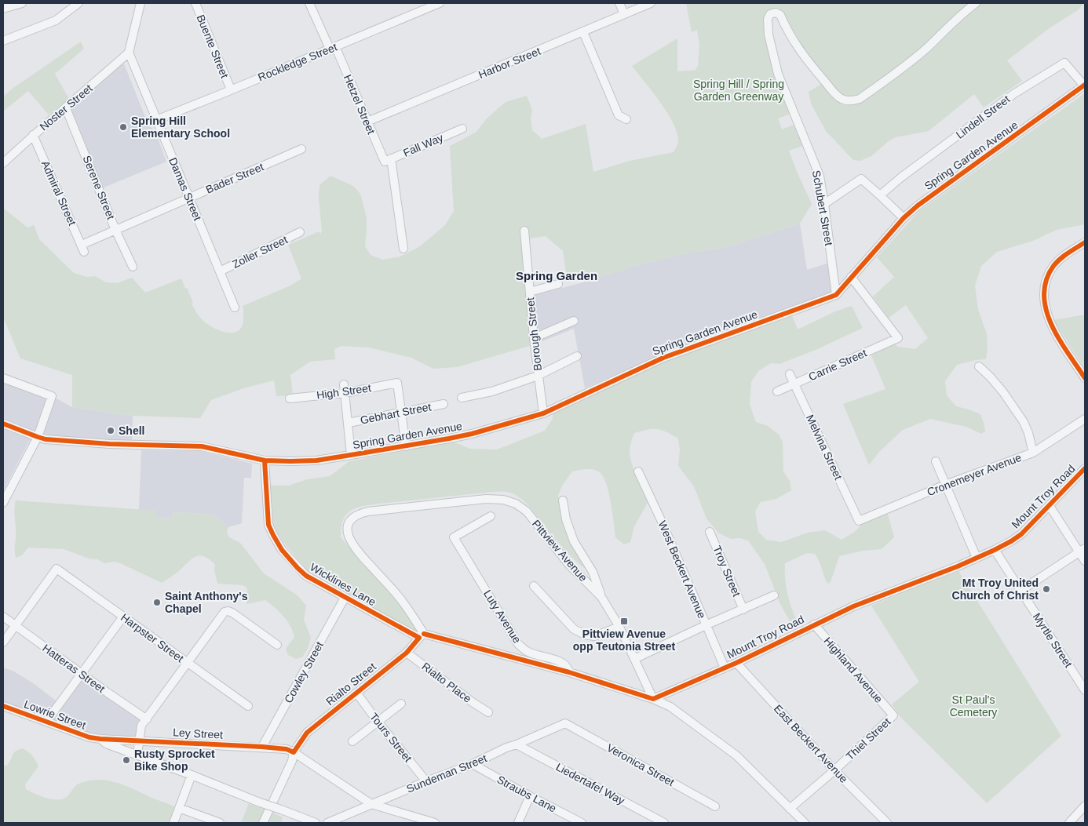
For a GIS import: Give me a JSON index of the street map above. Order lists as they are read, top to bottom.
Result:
{
  "streets": {
    "street": [
      "Buente Street",
      "Rockledge Street",
      "Harbor Street",
      "Hetzel Street",
      "Noster Street",
      "Lindell Street",
      "Fall Way",
      "Spring Garden Avenue",
      "Bader Street",
      "Serene Street",
      "Damas Street",
      "Admiral Street",
      "Schubert Street",
      "Zoller Street",
      "Borough Street",
      "Carrie Street",
      "High Street",
      "Gebhart Street",
      "Melvina Street",
      "Cronemeyer Avenue",
      "Mount Troy Road",
      "Pittview Avenue",
      "West Beckert Avenue",
      "Troy Street",
      "Wicklines Lane",
      "Luty Avenue",
      "Harpster Street",
      "Myrtle Street",
      "Hatteras Street",
      "Highland Avenue",
      "Cowley Street",
      "Rialto Place",
      "Rialto Street",
      "Lowrie Street",
      "Ley Street",
      "Tours Street",
      "Thiel Street",
      "East Beckert Avenue",
      "Veronica Street",
      "Sundeman Street",
      "Liedertafel Way",
      "Straubs Lane"
    ]
  },
  "crossings": [
    ["Buente Street", "Rockledge Street"],
    ["Rockledge Street", "Hetzel Street"],
    ["Rockledge Street", "Damas Street"],
    ["Harbor Street", "Hetzel Street"],
    ["Hetzel Street", "Fall Way"],
    ["Noster Street", "Serene Street"],
    ["Noster Street", "Damas Street"],
    ["Noster Street", "Admiral Street"],
    ["Lindell Street", "Spring Garden Avenue"],
    ["Spring Garden Avenue", "Schubert Street"],
    ["Spring Garden Avenue", "Borough Street"],
    ["Spring Garden Avenue", "Carrie Street"],
    ["Spring Garden Avenue", "Wicklines Lane"],
    ["Bader Street", "Serene Street"],
    ["Bader Street", "Damas Street"],
    ["Bader Street", "Admiral Street"],
    ["Damas Street", "Zoller Street"],
    ["Carrie Street", "Melvina Street"],
    ["High Street", "Gebhart Street"],
    ["Melvina Street", "Cronemeyer Avenue"],
    ["Mount Troy Road", "Pittview Avenue"],
    ["Mount Troy Road", "West Beckert Avenue"],
    ["Mount Troy Road", "Myrtle Street"],
    ["Mount Troy Road", "Highland Avenue"],
    ["Mount Troy Road", "East Beckert Avenue"],
    ["Pittview Avenue", "Wicklines Lane"],
    ["Pittview Avenue", "Rialto Street"],
    ["Wicklines Lane", "Cowley Street"],
    ["Wicklines Lane", "Rialto Street"],
    ["Harpster Street", "Hatteras Street"],
    ["Highland Avenue", "Thiel Street"],
    ["Cowley Street", "Ley Street"],
    ["Rialto Place", "Rialto Street"],
    ["Rialto Street", "Ley Street"],
    ["Rialto Street", "Tours Street"],
    ["Lowrie Street", "Ley Street"],
    ["Ley Street", "Sundeman Street"],
    ["Tours Street", "Sundeman Street"],
    ["Thiel Street", "East Beckert Avenue"],
    ["Veronica Street", "Sundeman Street"],
    ["Sundeman Street", "Liedertafel Way"],
    ["Sundeman Street", "Straubs Lane"]
  ],
  "districts": ["Spring Garden"],
  "parks": ["Spring Hill / Spring Garden Greenway", "St Paul's Cemetery"],
  "places": {
    "other": [
      "Spring Hill Elementary School",
      "Shell",
      "Mt Troy United Church of Christ",
      "Saint Anthony's Chapel",
      "Rusty Sprocket Bike Shop"
    ],
    "transit": ["Pittview Avenue opp Teutonia Street"]
  }
}
